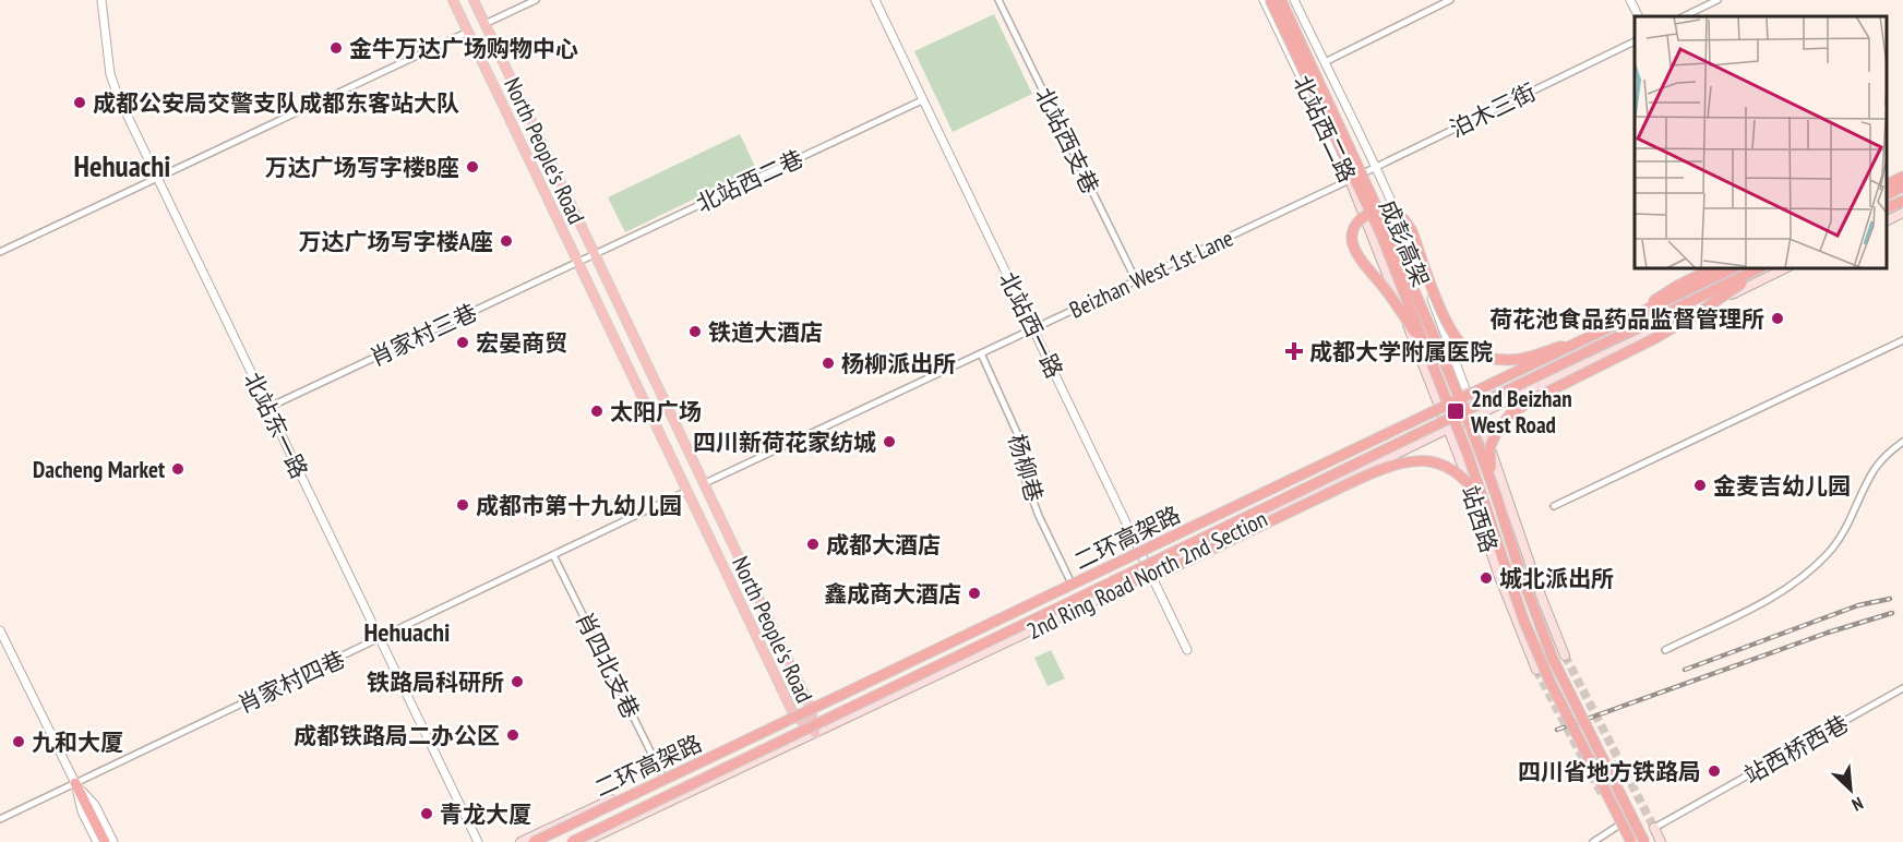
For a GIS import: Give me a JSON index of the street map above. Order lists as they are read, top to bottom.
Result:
{
  "streets": {
    "highway": ["成彭高架", "二环高架路"],
    "main road": [
      "北站西二路",
      "North People's Road",
      "站西路",
      "2nd Ring Road North 2nd Section"
    ],
    "street": [
      "泊木三街",
      "北站西支巷",
      "北站西二巷",
      "Beizhan West 1st Lane",
      "北站西一路",
      "肖家村三巷",
      "北站东一路",
      "杨柳巷",
      "肖四北支巷",
      "肖家村四巷",
      "站西桥西巷"
    ]
  },
  "crossings": [
    ["泊木三街", "北站西二路"],
    ["泊木三街", "Beizhan West 1st Lane"],
    ["北站西二路", "Beizhan West 1st Lane"],
    ["北站西二路", "站西路"],
    ["北站西二路", "2nd Ring Road North 2nd Section"],
    ["北站西支巷", "Beizhan West 1st Lane"],
    ["North People's Road", "北站西二巷"],
    ["North People's Road", "Beizhan West 1st Lane"],
    ["North People's Road", "肖家村三巷"],
    ["North People's Road", "2nd Ring Road North 2nd Section"],
    ["North People's Road", "肖家村四巷"],
    ["北站西二巷", "北站西一路"],
    ["北站西二巷", "肖家村三巷"],
    ["Beizhan West 1st Lane", "北站西一路"],
    ["Beizhan West 1st Lane", "杨柳巷"],
    ["北站西一路", "2nd Ring Road North 2nd Section"],
    ["肖家村三巷", "北站东一路"],
    ["北站东一路", "肖家村四巷"],
    ["杨柳巷", "2nd Ring Road North 2nd Section"],
    ["站西路", "2nd Ring Road North 2nd Section"],
    ["2nd Ring Road North 2nd Section", "肖四北支巷"],
    ["肖四北支巷", "肖家村四巷"]
  ],
  "districts": ["Hehuachi", "Hehuachi"],
  "places": {
    "other": [
      "金牛万达广场购物中心",
      "成都公安局交警支队成都东客站大队",
      "万达广场写字楼B座",
      "万达广场写字楼A座",
      "荷花池食品药品监督管理所",
      "铁道大酒店",
      "宏晏商贸",
      "杨柳派出所",
      "太阳广场",
      "四川新荷花家纺城",
      "Dacheng Market",
      "金麦吉幼儿园",
      "成都市第十九幼儿园",
      "成都大酒店",
      "城北派出所",
      "鑫成商大酒店",
      "铁路局科研所",
      "成都铁路局二办公区",
      "九和大厦",
      "四川省地方铁路局",
      "青龙大厦"
    ],
    "health": ["成都大学附属医院"],
    "transit": ["2nd Beizhan West Road"]
  },
  "north": "bottom right"
}
